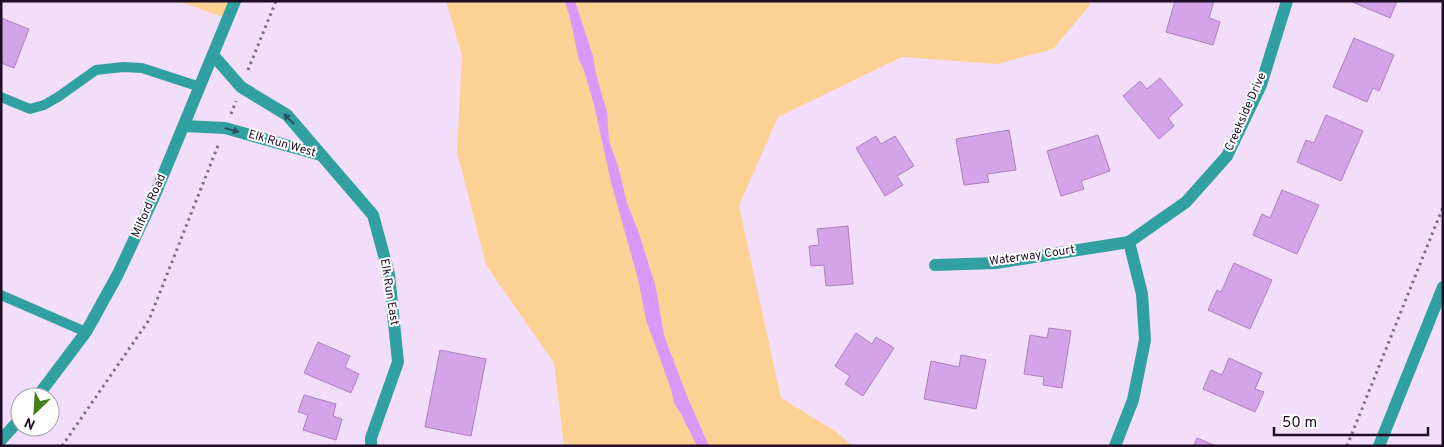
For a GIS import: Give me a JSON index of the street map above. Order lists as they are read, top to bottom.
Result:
{
  "streets": {
    "street": [
      "Creekside Drive",
      "Elk Run West",
      "Milford Road",
      "Waterway Court",
      "Elk Run East"
    ]
  },
  "crossings": [
    ["Creekside Drive", "Waterway Court"],
    ["Elk Run West", "Milford Road"],
    ["Elk Run West", "Elk Run East"]
  ],
  "scale_bar": "50 m",
  "north": "bottom left"
}
